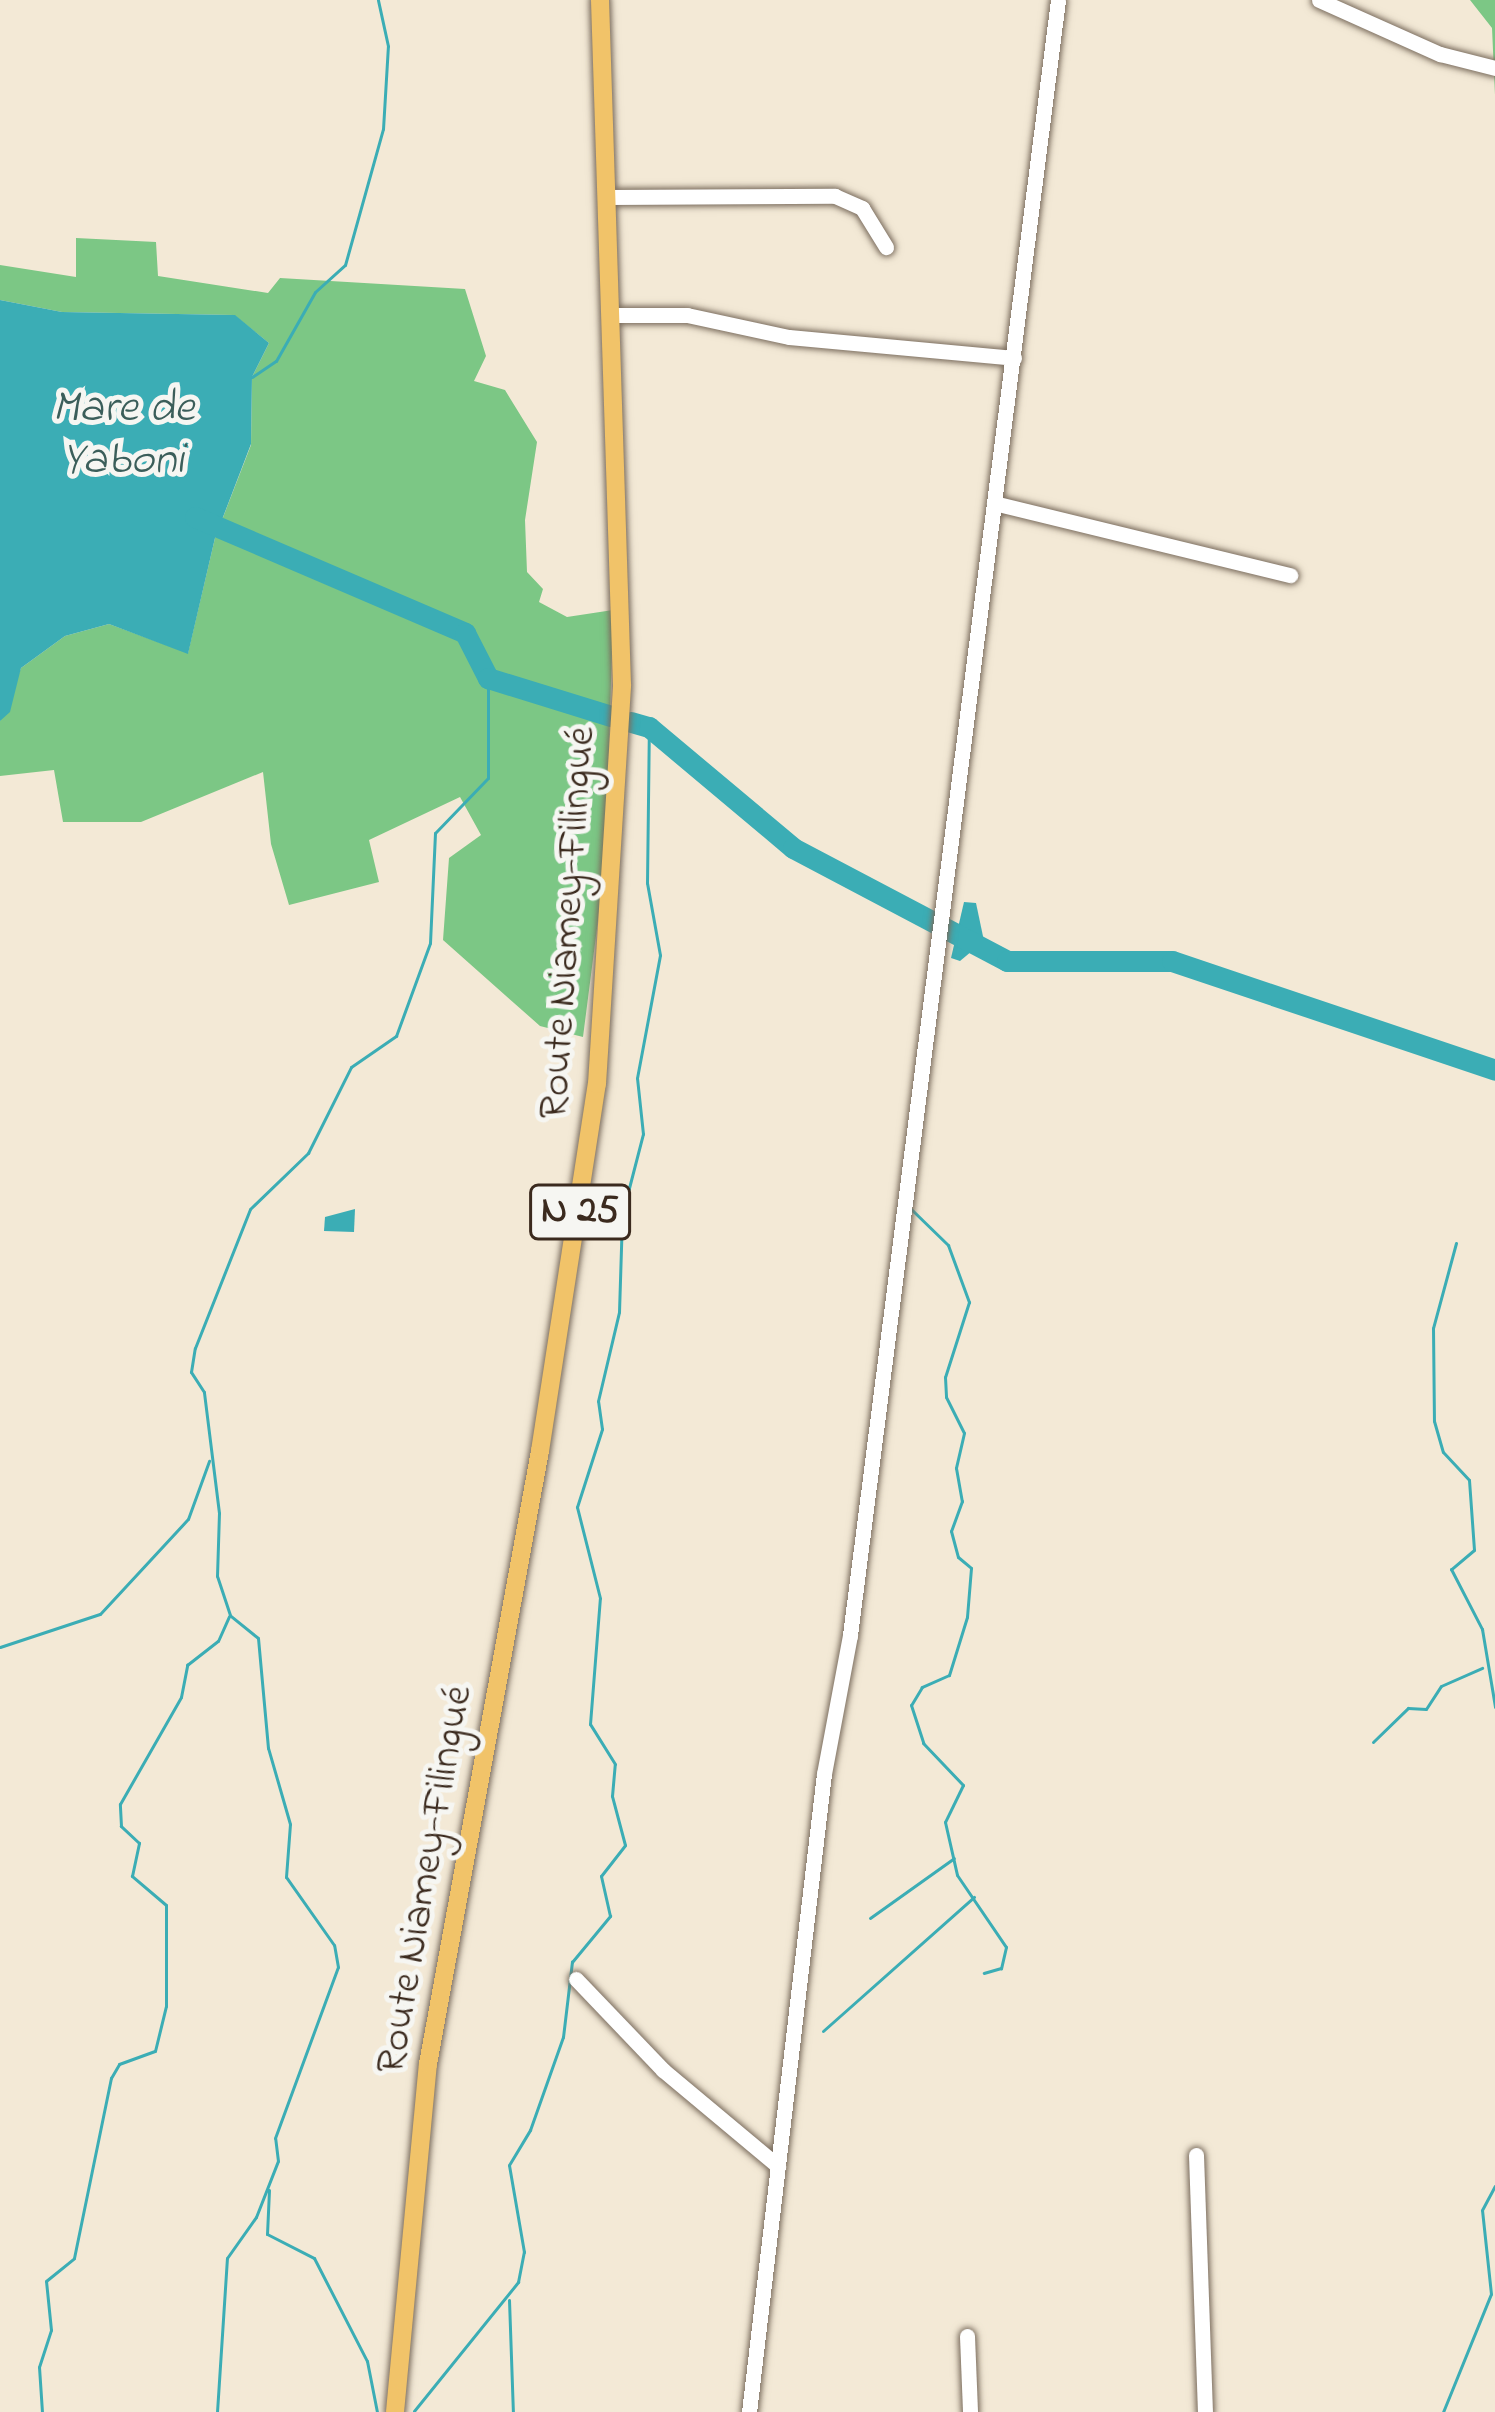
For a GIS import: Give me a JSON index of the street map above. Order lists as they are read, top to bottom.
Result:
{
  "streets": {
    "main road": ["Route Niamey-Filingué", "N 25"]
  },
  "water": ["Mare de Yaboni"]
}
